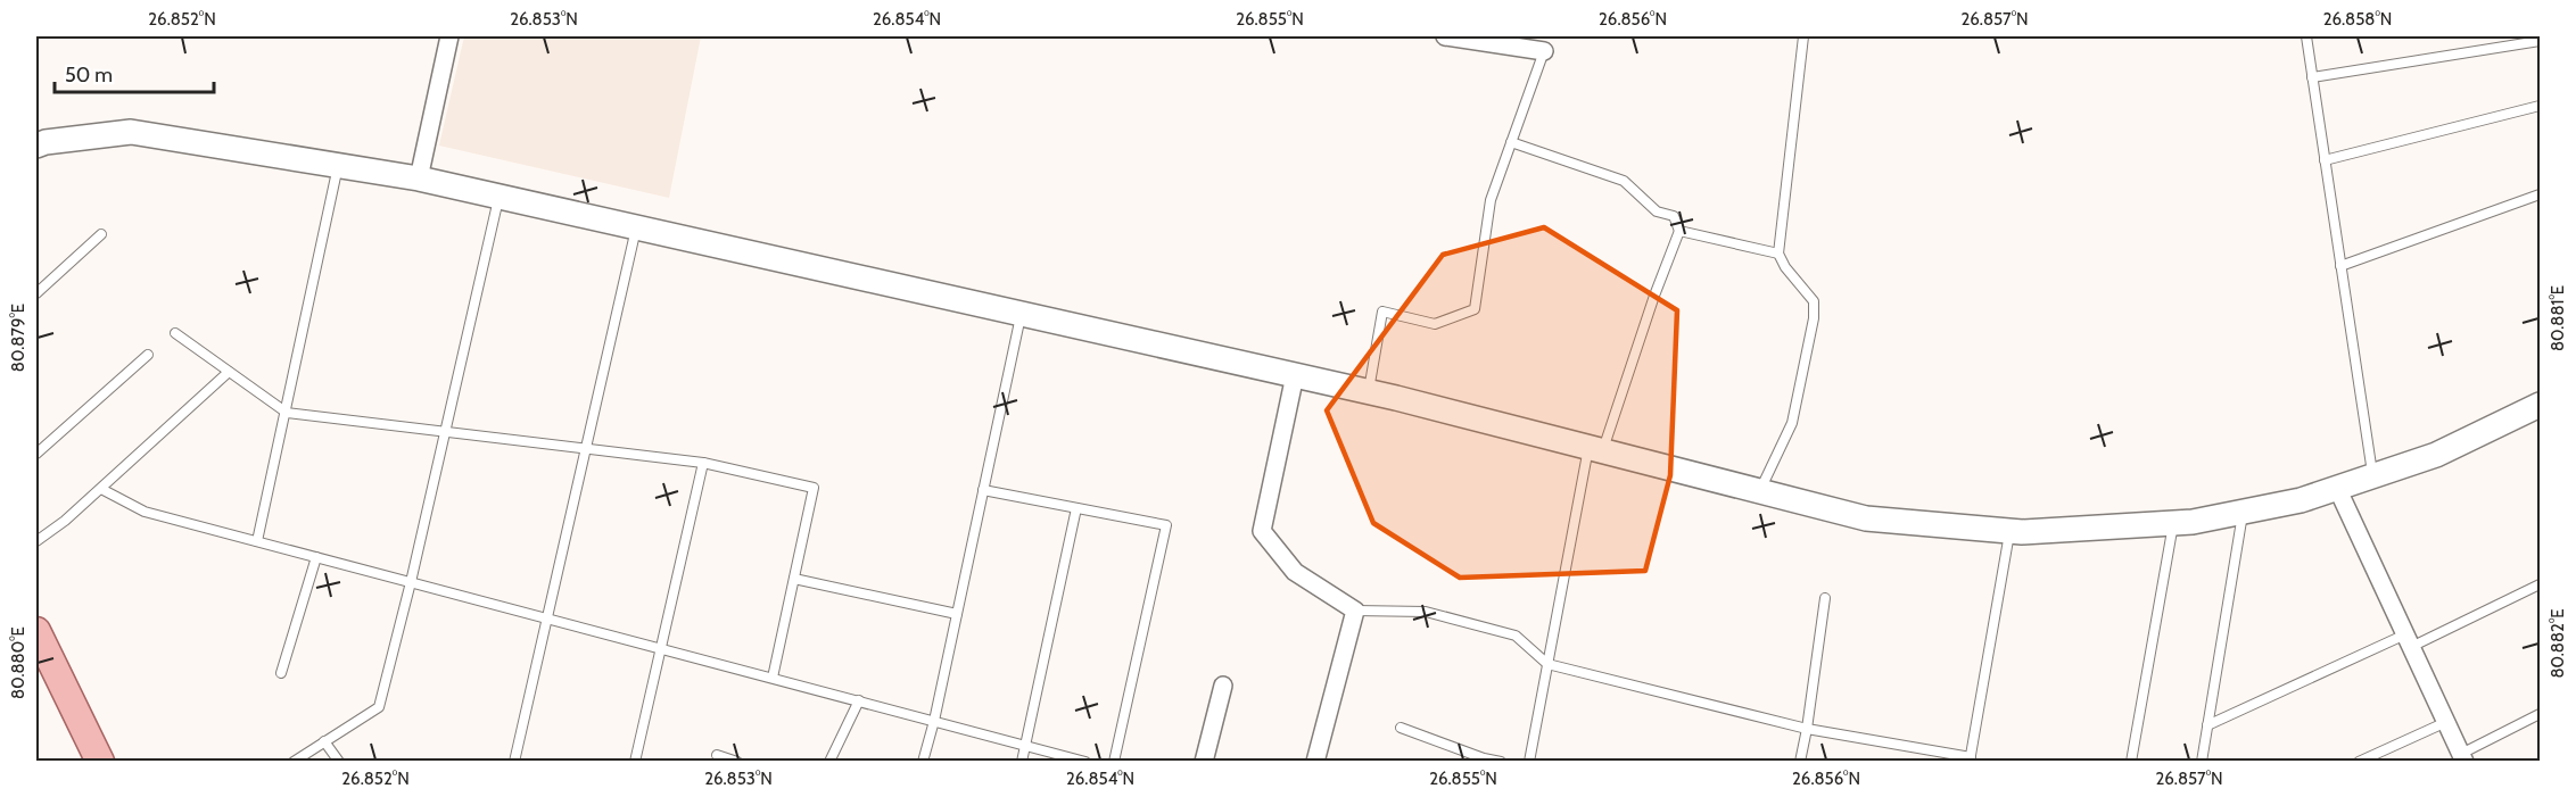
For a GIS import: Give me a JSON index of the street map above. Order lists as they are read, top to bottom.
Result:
{
  "scale_bar": "50 m",
  "coordinates": [
    "26.852°N",
    "26.853°N",
    "26.854°N",
    "26.855°N",
    "26.856°N",
    "26.857°N",
    "26.858°N",
    "80.881°E",
    "80.879°E",
    "80.882°E",
    "80.880°E"
  ]
}
